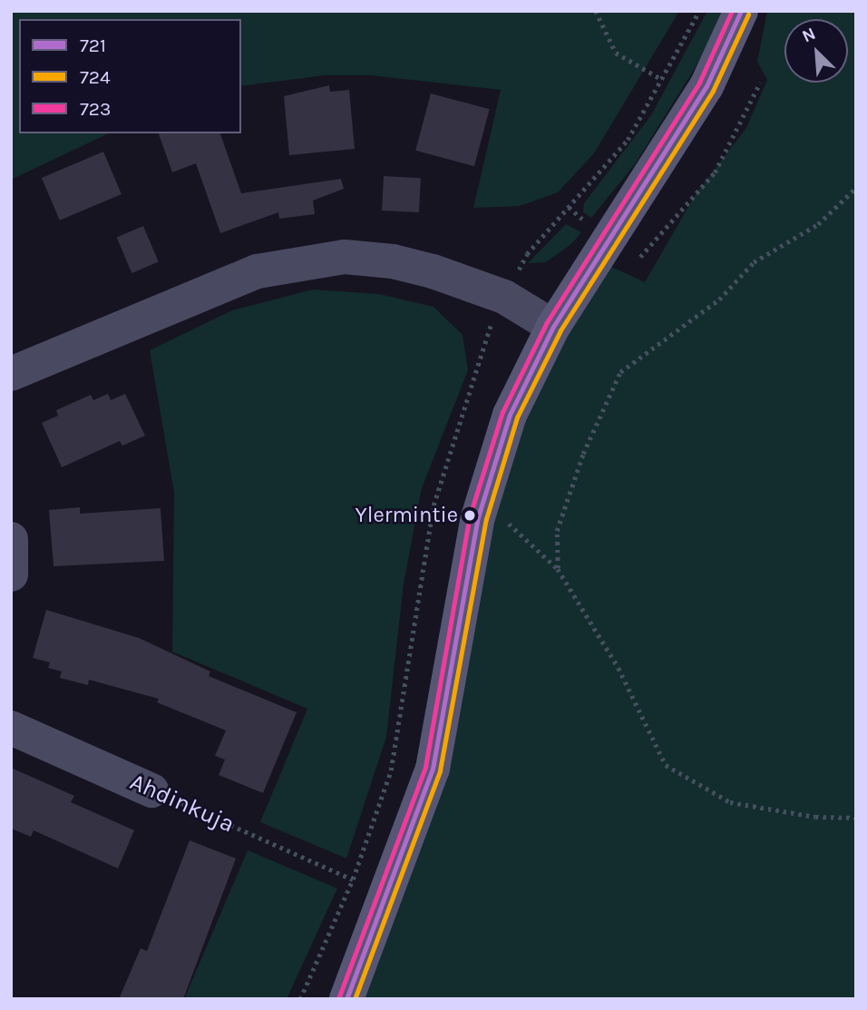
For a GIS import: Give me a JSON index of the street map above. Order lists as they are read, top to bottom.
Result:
{
  "streets": {
    "street": ["Ahdinkuja"]
  },
  "places": ["Ylermintie"],
  "lines": ["transit line 721", "transit line 723", "transit line 724"],
  "legend": ["721", "724", "723"],
  "north": "top left"
}
